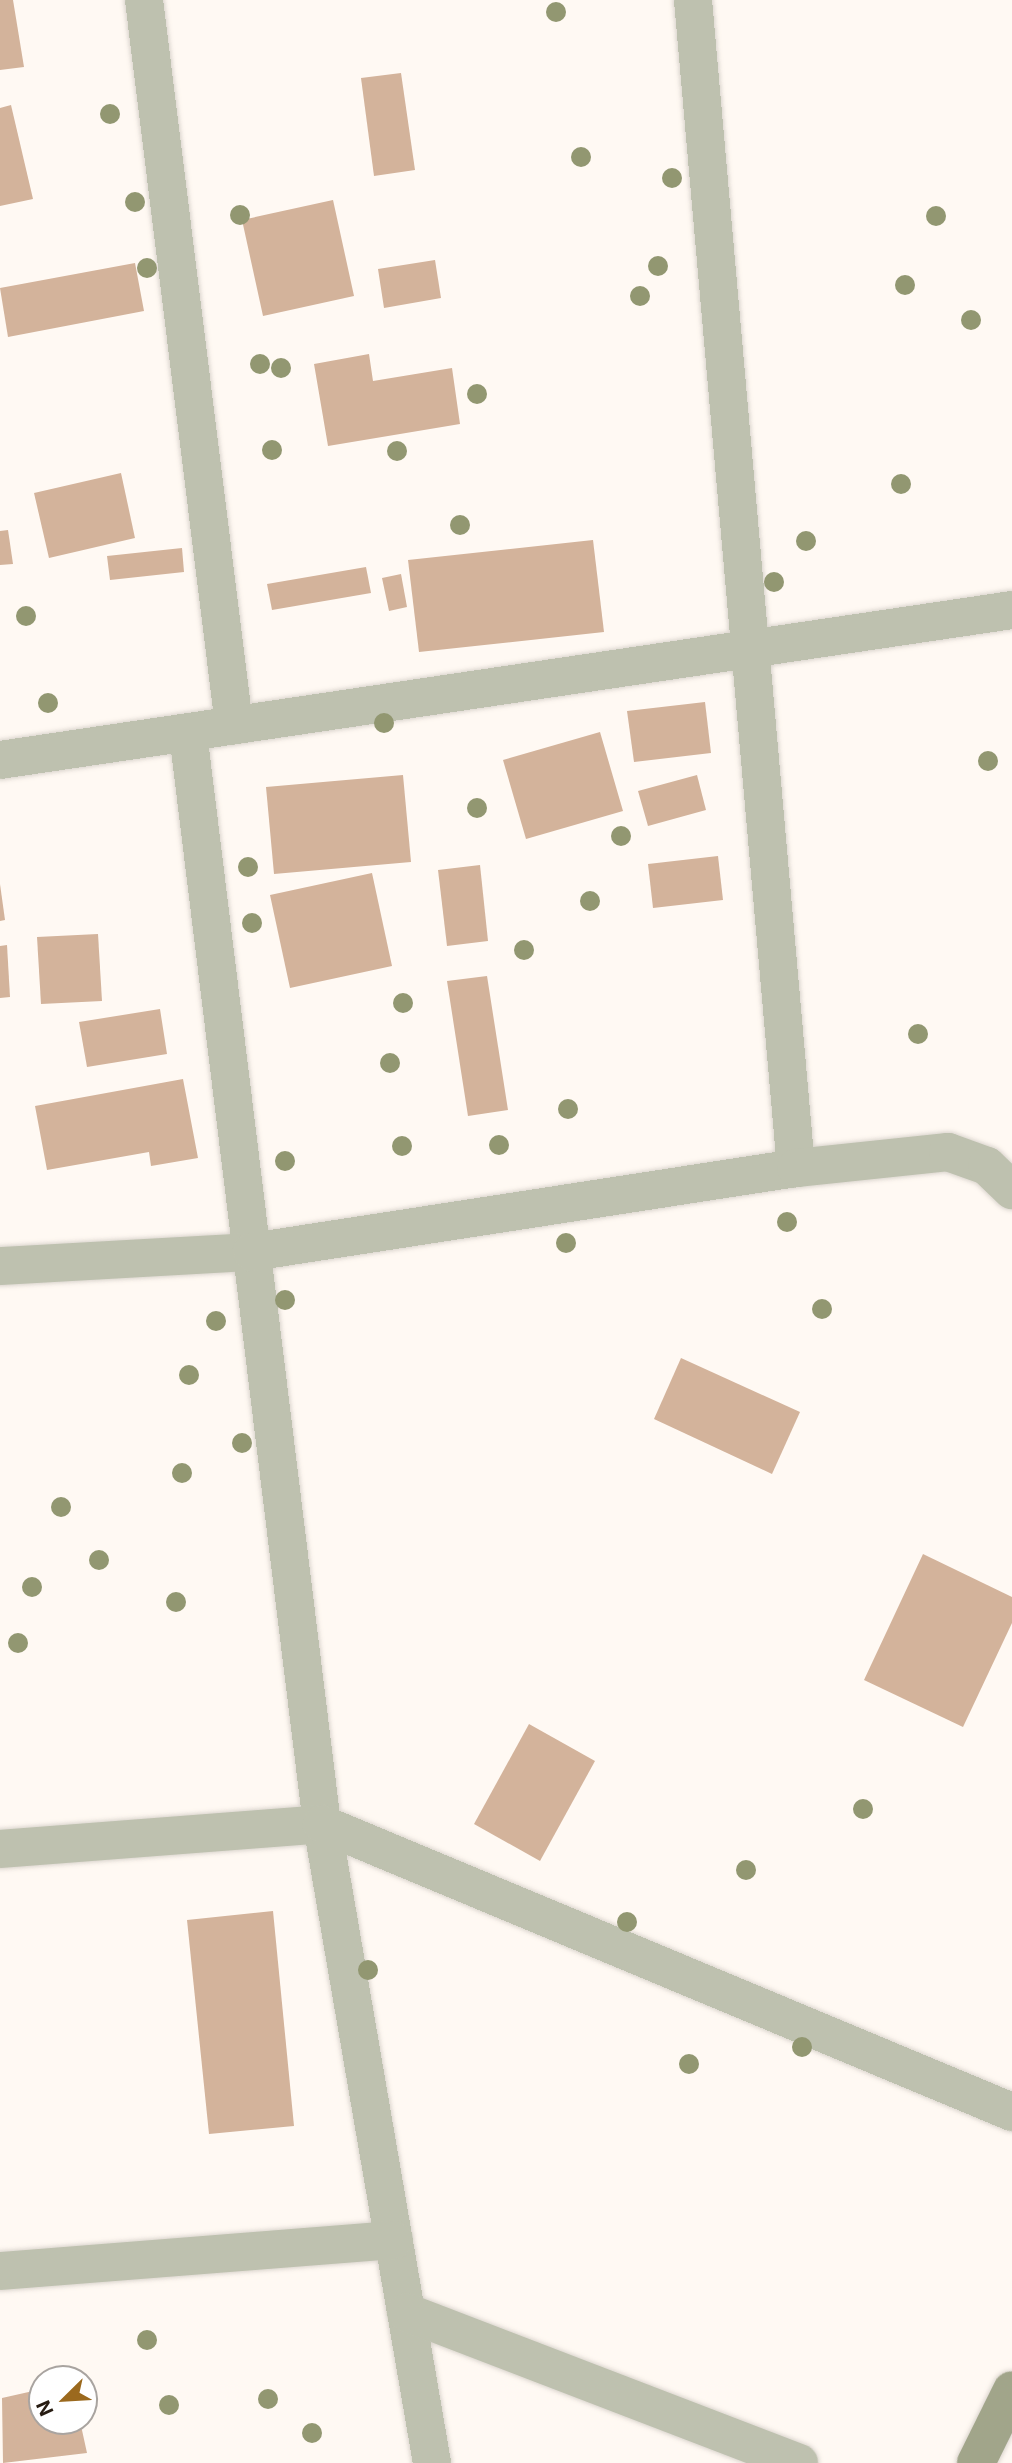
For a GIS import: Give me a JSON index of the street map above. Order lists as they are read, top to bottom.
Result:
{
  "north": "bottom left"
}
